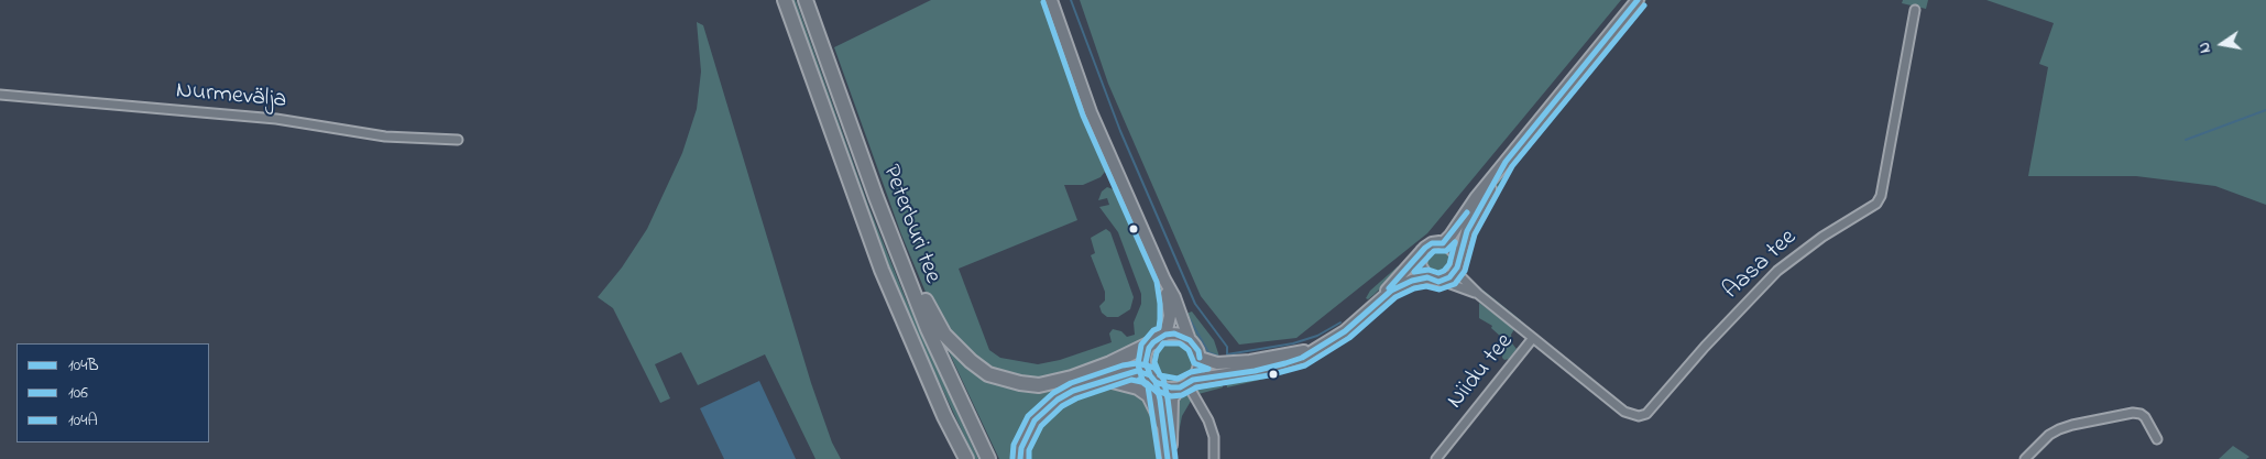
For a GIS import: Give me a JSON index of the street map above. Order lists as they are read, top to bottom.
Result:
{
  "streets": {
    "highway": ["Peterburi tee"],
    "street": ["Nurmevälja", "Aasa tee", "Niidu tee"]
  },
  "crossings": [
    ["Aasa tee", "Niidu tee"]
  ],
  "lines": ["transit line 104B", "transit line 106", "transit line 104A"],
  "legend": ["104B", "106", "104A"],
  "north": "left"
}
